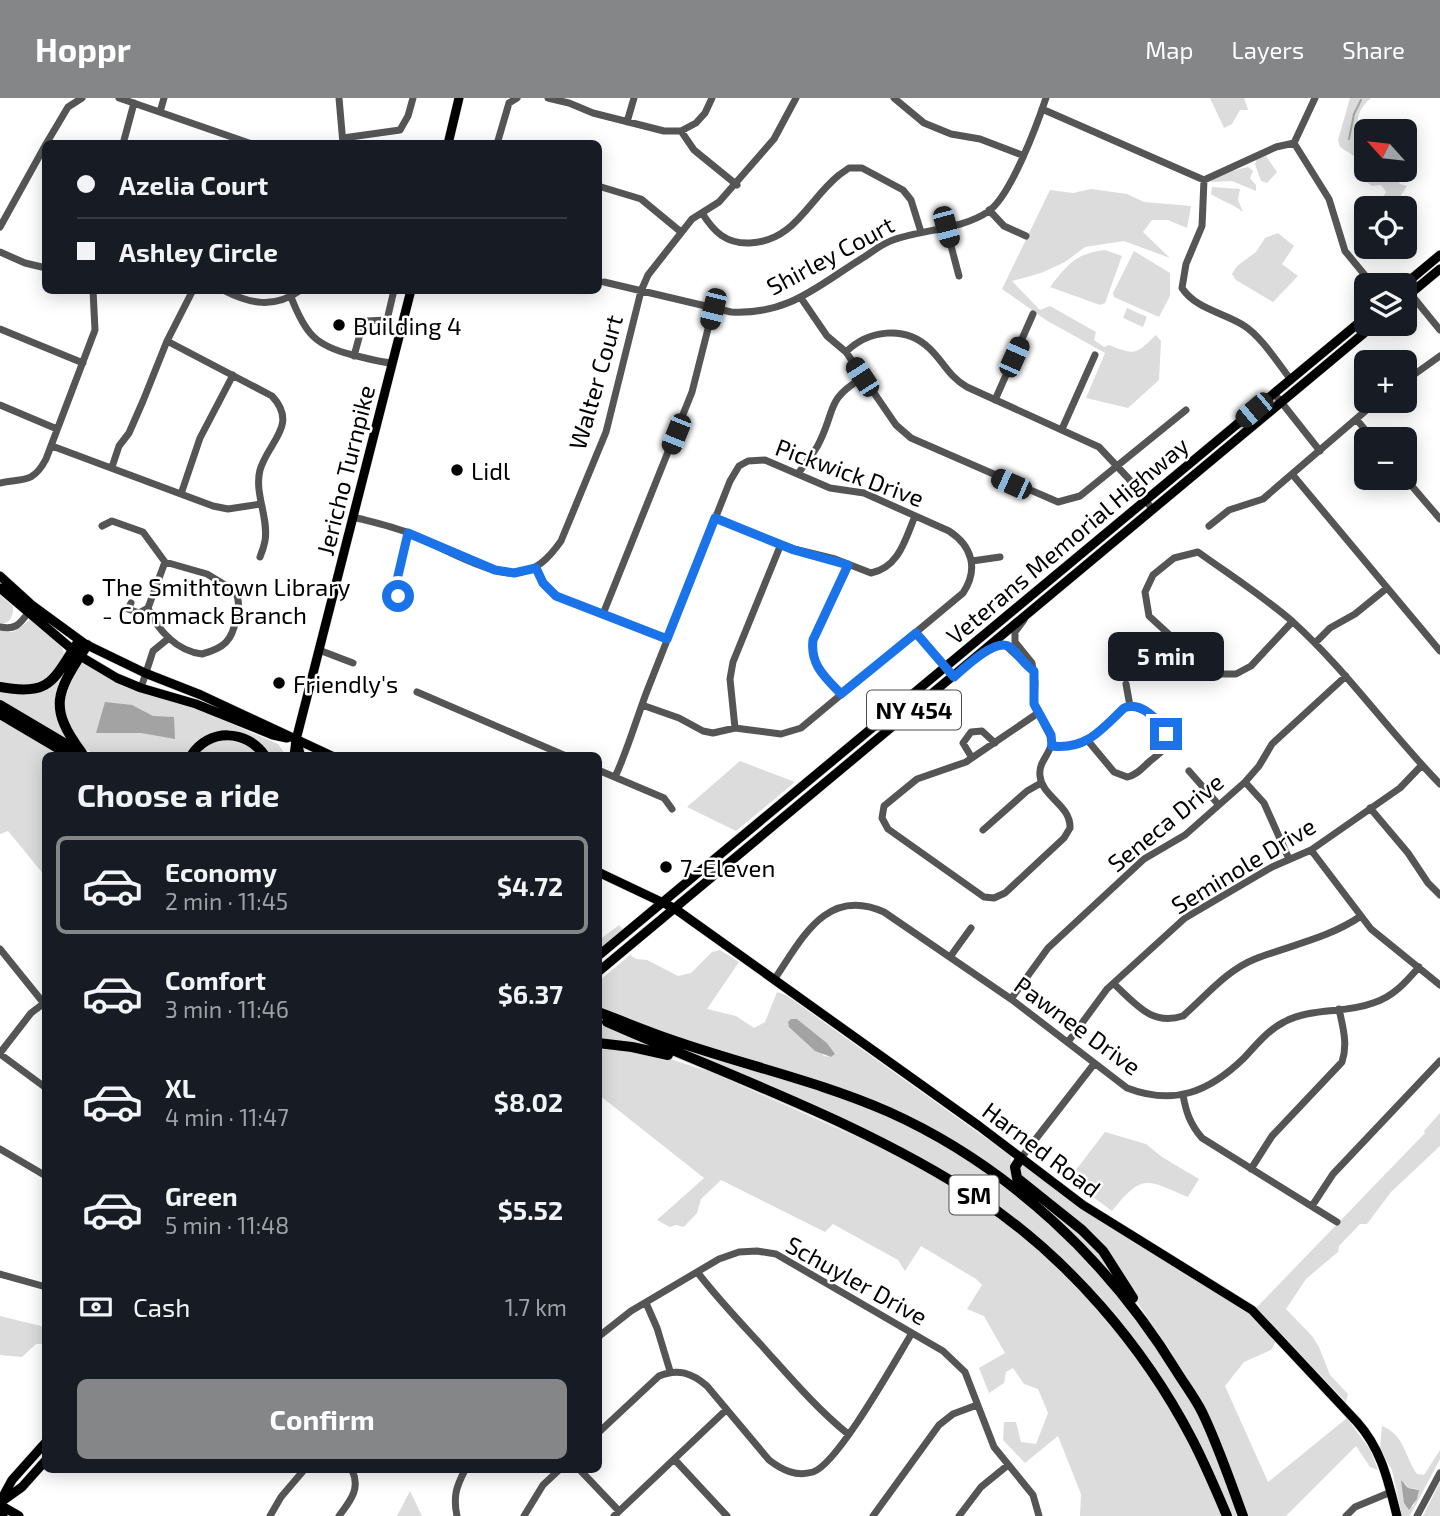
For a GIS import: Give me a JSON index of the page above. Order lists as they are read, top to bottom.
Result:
{
  "streets": {
    "highway": ["SM"],
    "main road": [
      "Jericho Turnpike",
      "Veterans Memorial Highway",
      "NY 454",
      "Harned Road"
    ],
    "street": [
      "Shirley Court",
      "Walter Court",
      "Pickwick Drive",
      "Seneca Drive",
      "Seminole Drive",
      "Pawnee Drive",
      "Schuyler Drive"
    ]
  },
  "crossings": [
    ["Shirley Court", "Walter Court"],
    ["Veterans Memorial Highway", "Harned Road"],
    ["Seneca Drive", "Pawnee Drive"],
    ["Seminole Drive", "Pawnee Drive"],
    ["Pawnee Drive", "Harned Road"]
  ],
  "places": [
    "Building 4",
    "Lidl",
    "The Smithtown Library - Commack Branch",
    "Friendly's",
    "7-Eleven"
  ],
  "north": "top left",
  "page": {
    "header": "Hoppr",
    "nav": ["Map", "Layers", "Share"],
    "map_buttons": ["+", "−"],
    "banner": ["Azelia Court", "Ashley Circle"],
    "bubble": "5 min",
    "heading": "Choose a ride",
    "list": [
      {
        "name": "Economy",
        "note": "2 min · 11:45",
        "value": "$4.72"
      },
      {
        "name": "Comfort",
        "note": "3 min · 11:46",
        "value": "$6.37"
      },
      {
        "name": "XL",
        "note": "4 min · 11:47",
        "value": "$8.02"
      },
      {
        "name": "Green",
        "note": "5 min · 11:48",
        "value": "$5.52"
      }
    ],
    "pay": ["Cash", "1.7 km"],
    "buttons": "Confirm"
  }
}
